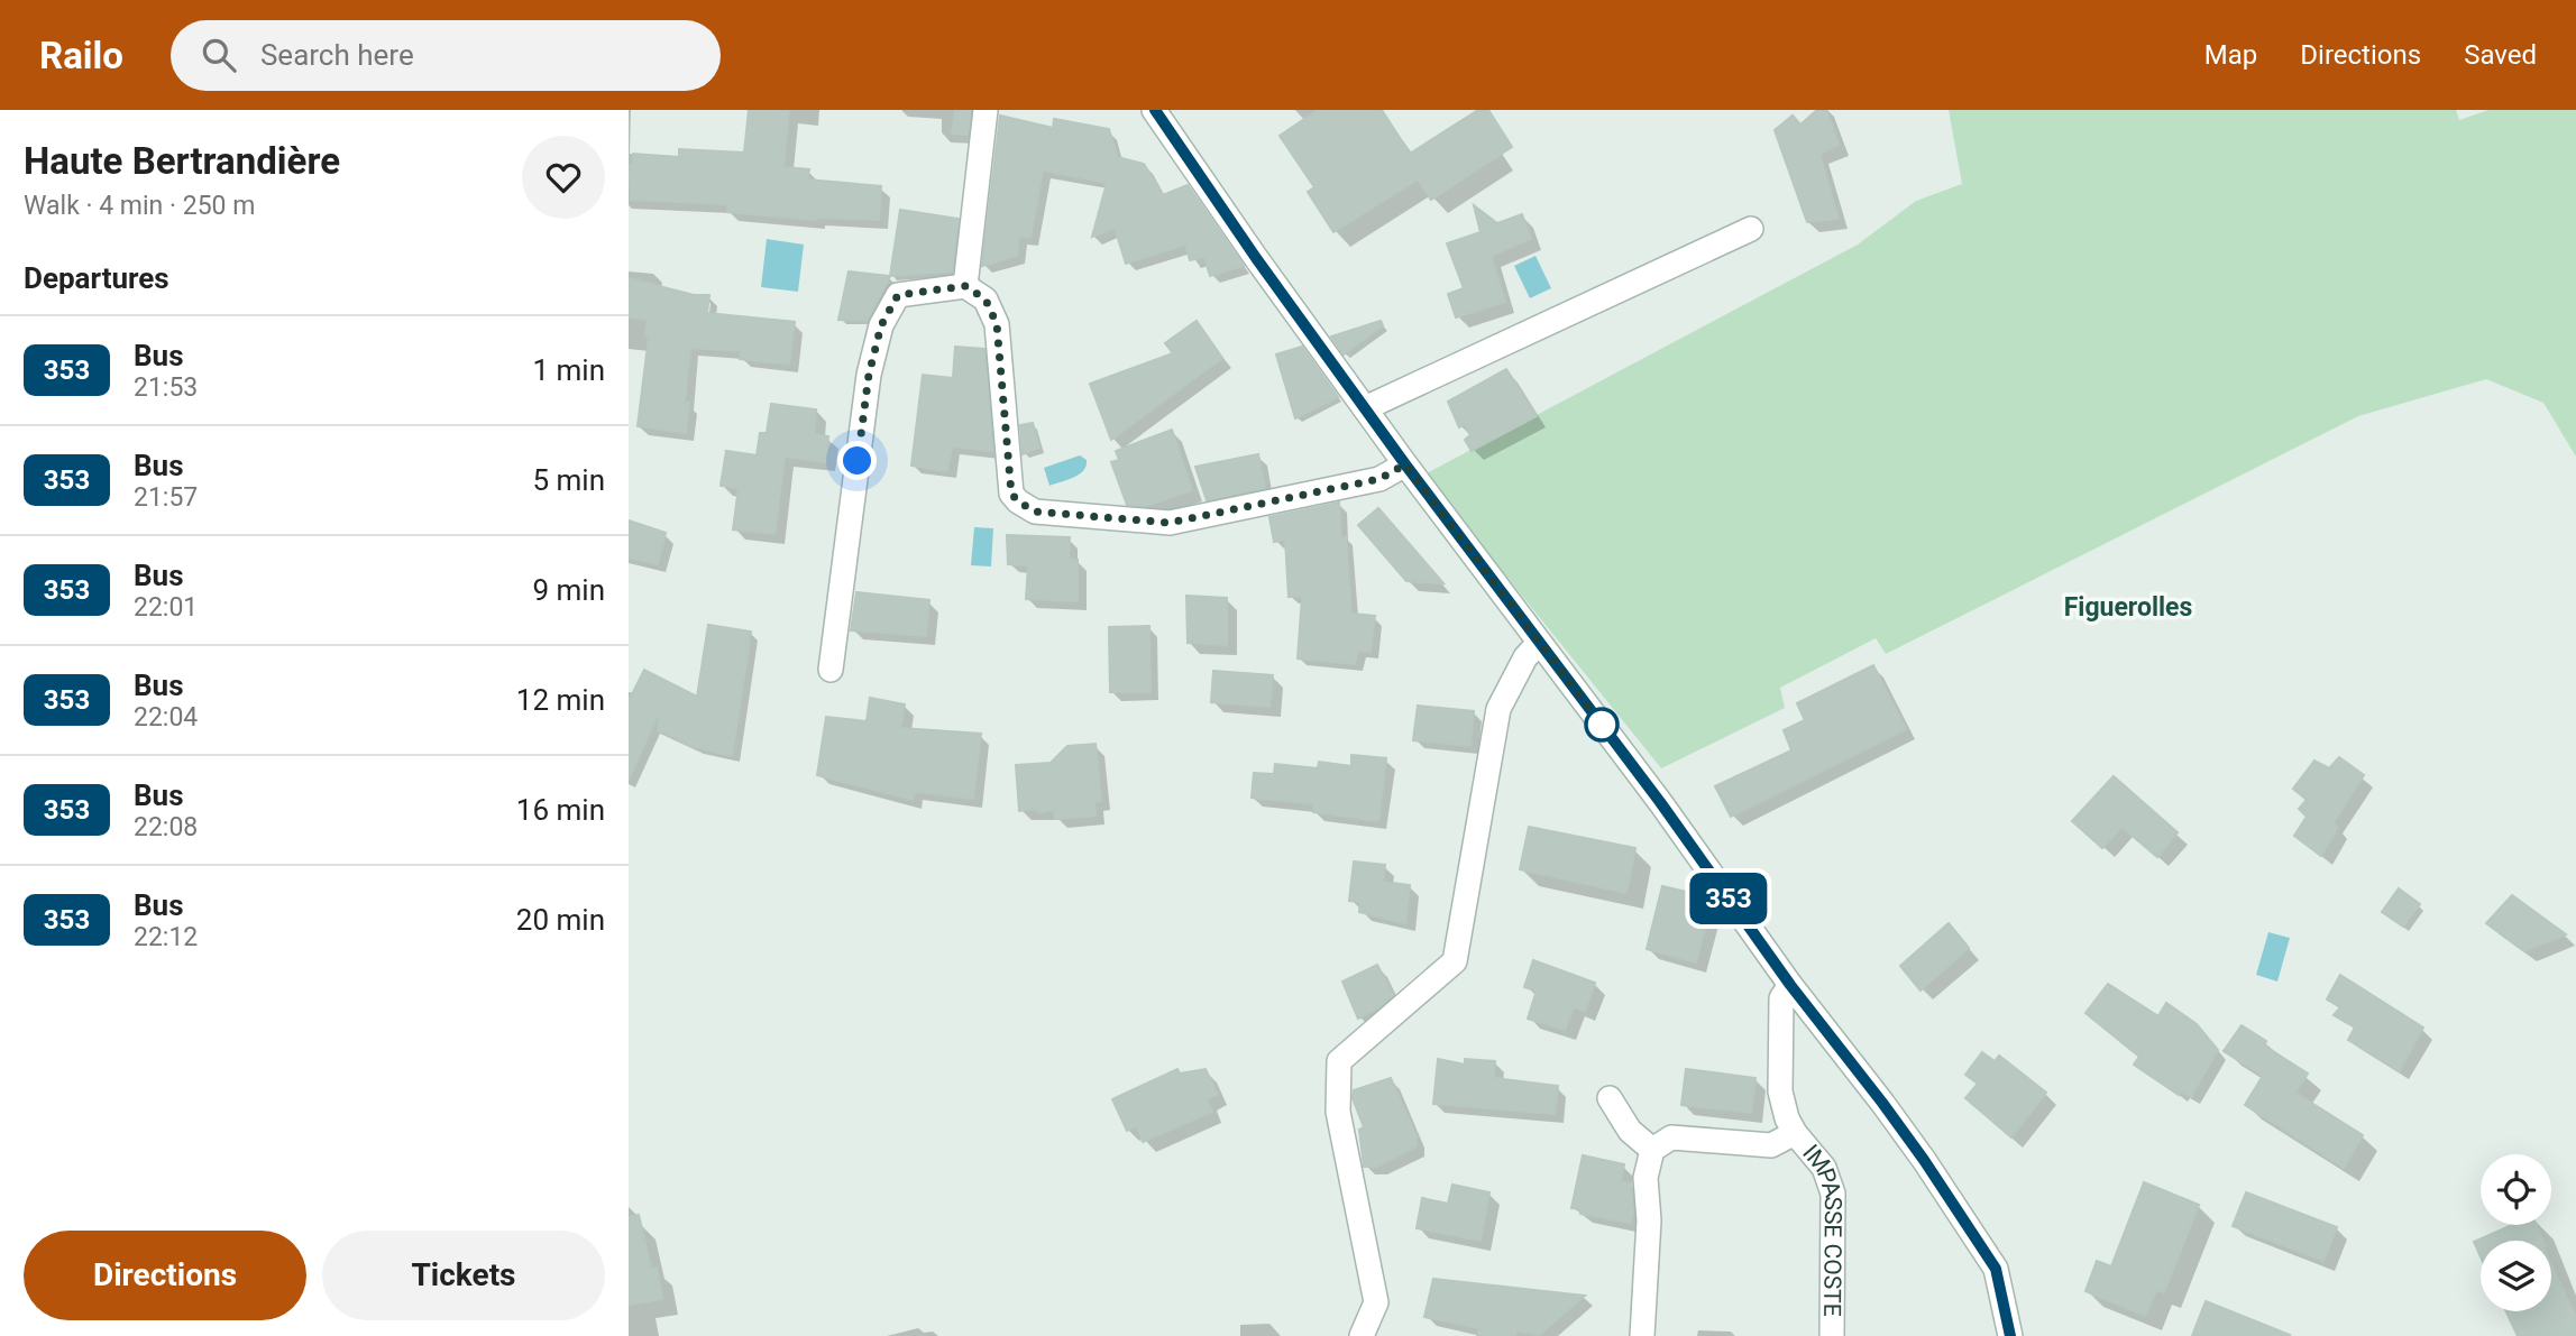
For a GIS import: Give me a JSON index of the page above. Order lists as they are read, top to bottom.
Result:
{
  "streets": {
    "street": ["IMPASSE COSTE"]
  },
  "districts": ["Figuerolles"],
  "lines": ["bus line 353"],
  "page": {
    "header": "Railo",
    "search": "Search here",
    "nav": ["Map", "Directions", "Saved"],
    "heading": [
      ["Haute Bertrandière", "Walk · 4 min · 250 m"],
      "Departures"
    ],
    "on_map": "353",
    "list": [
      {
        "mark": "353",
        "name": "Bus",
        "note": "21:53",
        "value": "1 min"
      },
      {
        "mark": "353",
        "name": "Bus",
        "note": "21:57",
        "value": "5 min"
      },
      {
        "mark": "353",
        "name": "Bus",
        "note": "22:01",
        "value": "9 min"
      },
      {
        "mark": "353",
        "name": "Bus",
        "note": "22:04",
        "value": "12 min"
      },
      {
        "mark": "353",
        "name": "Bus",
        "note": "22:08",
        "value": "16 min"
      },
      {
        "mark": "353",
        "name": "Bus",
        "note": "22:12",
        "value": "20 min"
      }
    ],
    "buttons": ["Directions", "Tickets"]
  }
}
